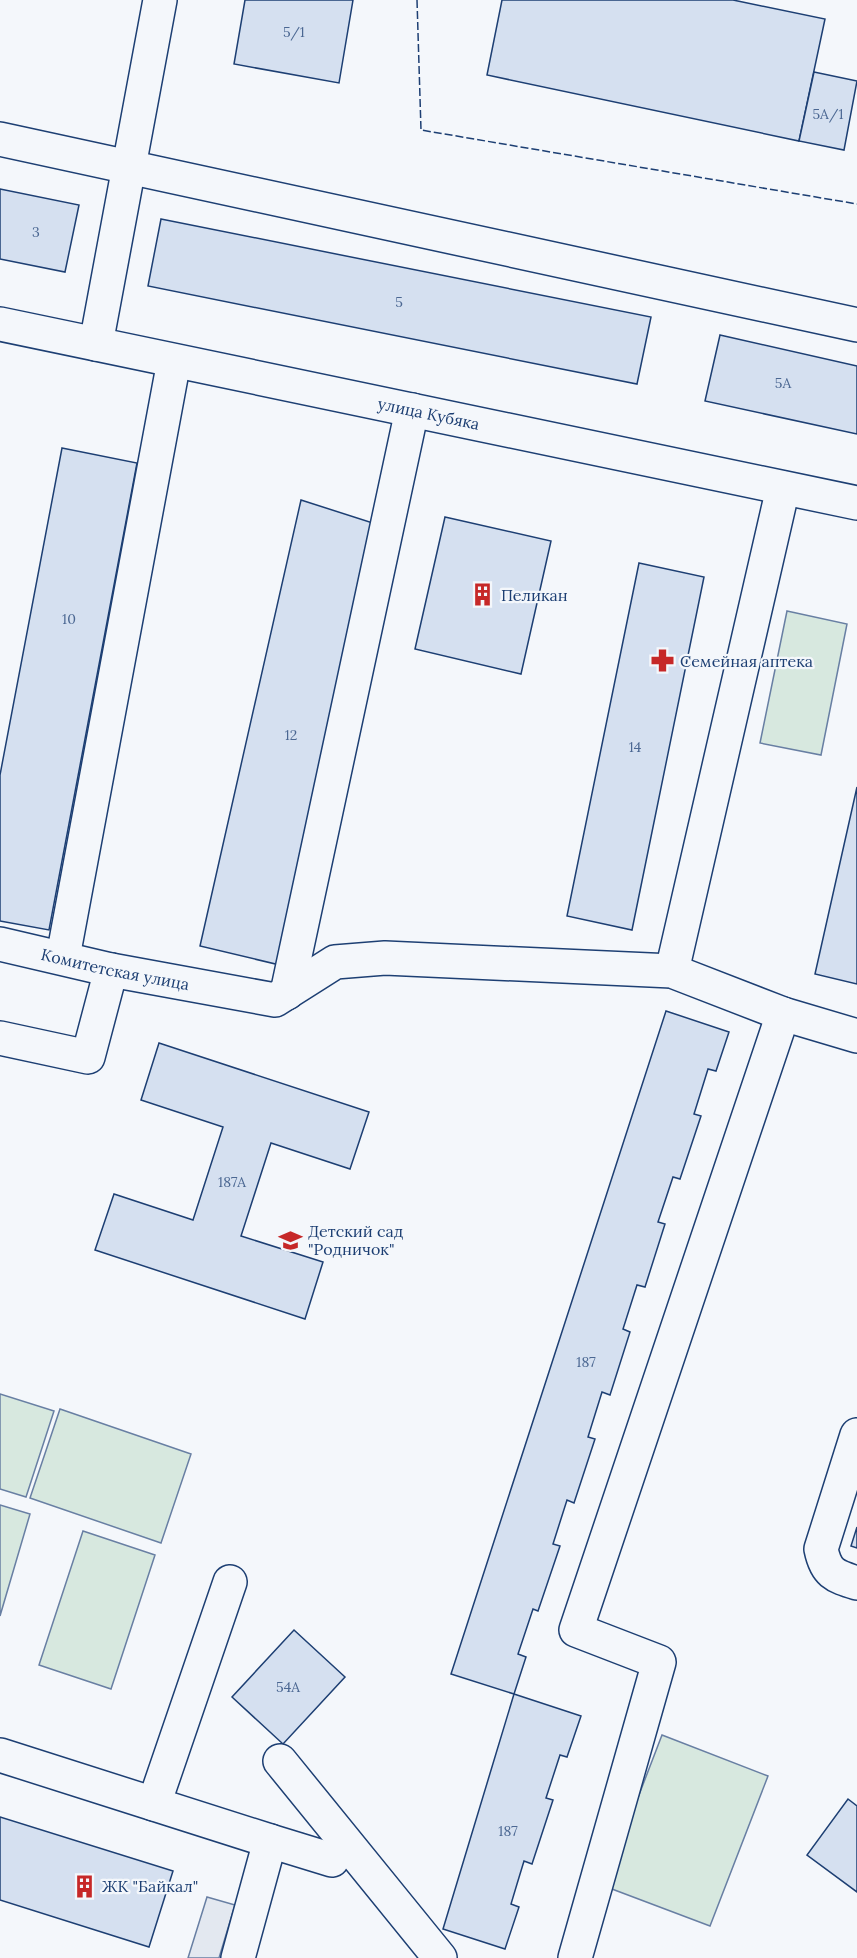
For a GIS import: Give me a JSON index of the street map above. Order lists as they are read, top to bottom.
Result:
{
  "streets": {
    "street": ["улица Кубяка", "Комитетская улица"]
  },
  "places": {
    "building": ["Пеликан", "ЖК \"Байкал\""],
    "pharmacy": ["Семейная аптека"],
    "school or university": ["Детский сад \"Родничок\""]
  },
  "house_numbers": [
    "5/1",
    "5А/1",
    "3",
    "5",
    "5А",
    "10",
    "12",
    "14",
    "187А",
    "187",
    "54А",
    "187"
  ]
}
